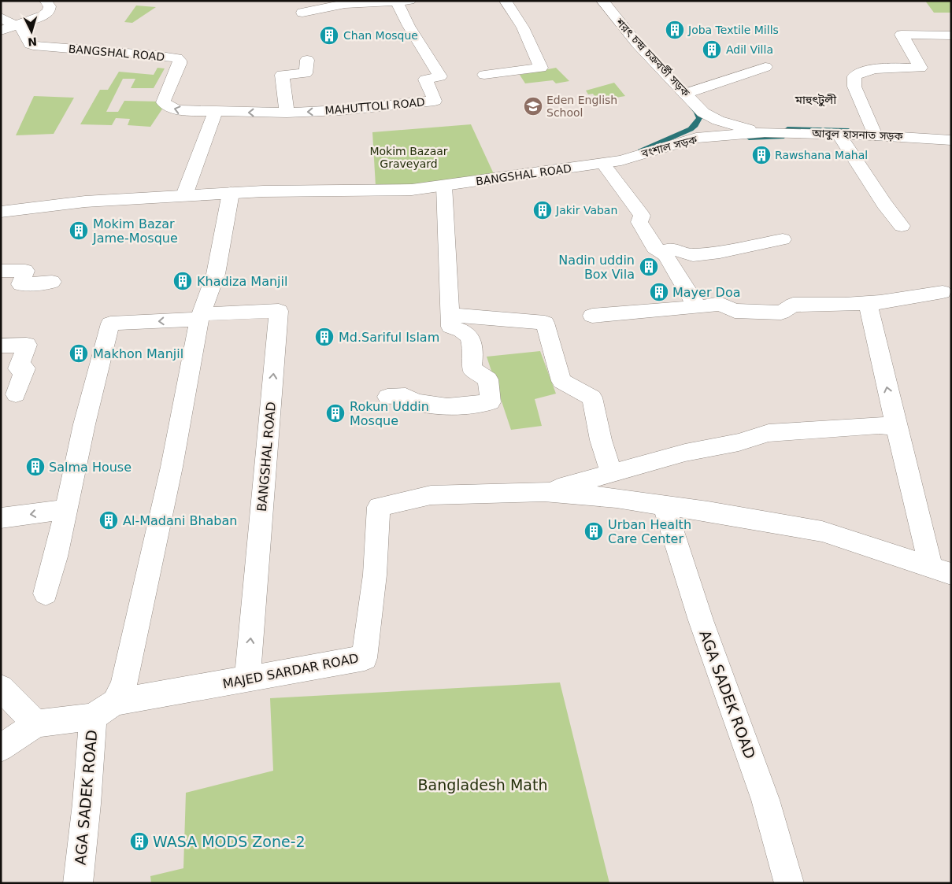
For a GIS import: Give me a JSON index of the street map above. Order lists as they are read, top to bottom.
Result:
{
  "streets": {
    "street": [
      "BANGSHAL ROAD",
      "শরৎ চন্দ্র চক্রবর্তী সড়ক",
      "MAHUTTOLI ROAD",
      "আবুল হাসনাত সড়ক",
      "বংশাল সড়ক",
      "MAJED SARDAR ROAD",
      "AGA SADEK ROAD"
    ]
  },
  "crossings": [
    ["BANGSHAL ROAD", "MAHUTTOLI ROAD"],
    ["BANGSHAL ROAD", "বংশাল সড়ক"],
    ["BANGSHAL ROAD", "MAJED SARDAR ROAD"],
    ["শরৎ চন্দ্র চক্রবর্তী সড়ক", "আবুল হাসনাত সড়ক"],
    ["শরৎ চন্দ্র চক্রবর্তী সড়ক", "বংশাল সড়ক"],
    ["আবুল হাসনাত সড়ক", "বংশাল সড়ক"],
    ["MAJED SARDAR ROAD", "AGA SADEK ROAD"]
  ],
  "districts": ["মাহুৎটুলী"],
  "parks": ["Mokim Bazaar Graveyard", "Bangladesh Math"],
  "places": {
    "building": [
      "Joba Textile Mills",
      "Chan Mosque",
      "Adil Villa",
      "Rawshana Mahal",
      "Jakir Vaban",
      "Mokim Bazar Jame-Mosque",
      "Nadin uddin Box Vila",
      "Khadiza Manjil",
      "Mayer Doa",
      "Md.Sariful Islam",
      "Makhon Manjil",
      "Rokun Uddin Mosque",
      "Salma House",
      "Al-Madani Bhaban",
      "Urban Health Care Center",
      "WASA MODS Zone-2"
    ],
    "school or university": ["Eden English School"]
  },
  "north": "bottom"
}
